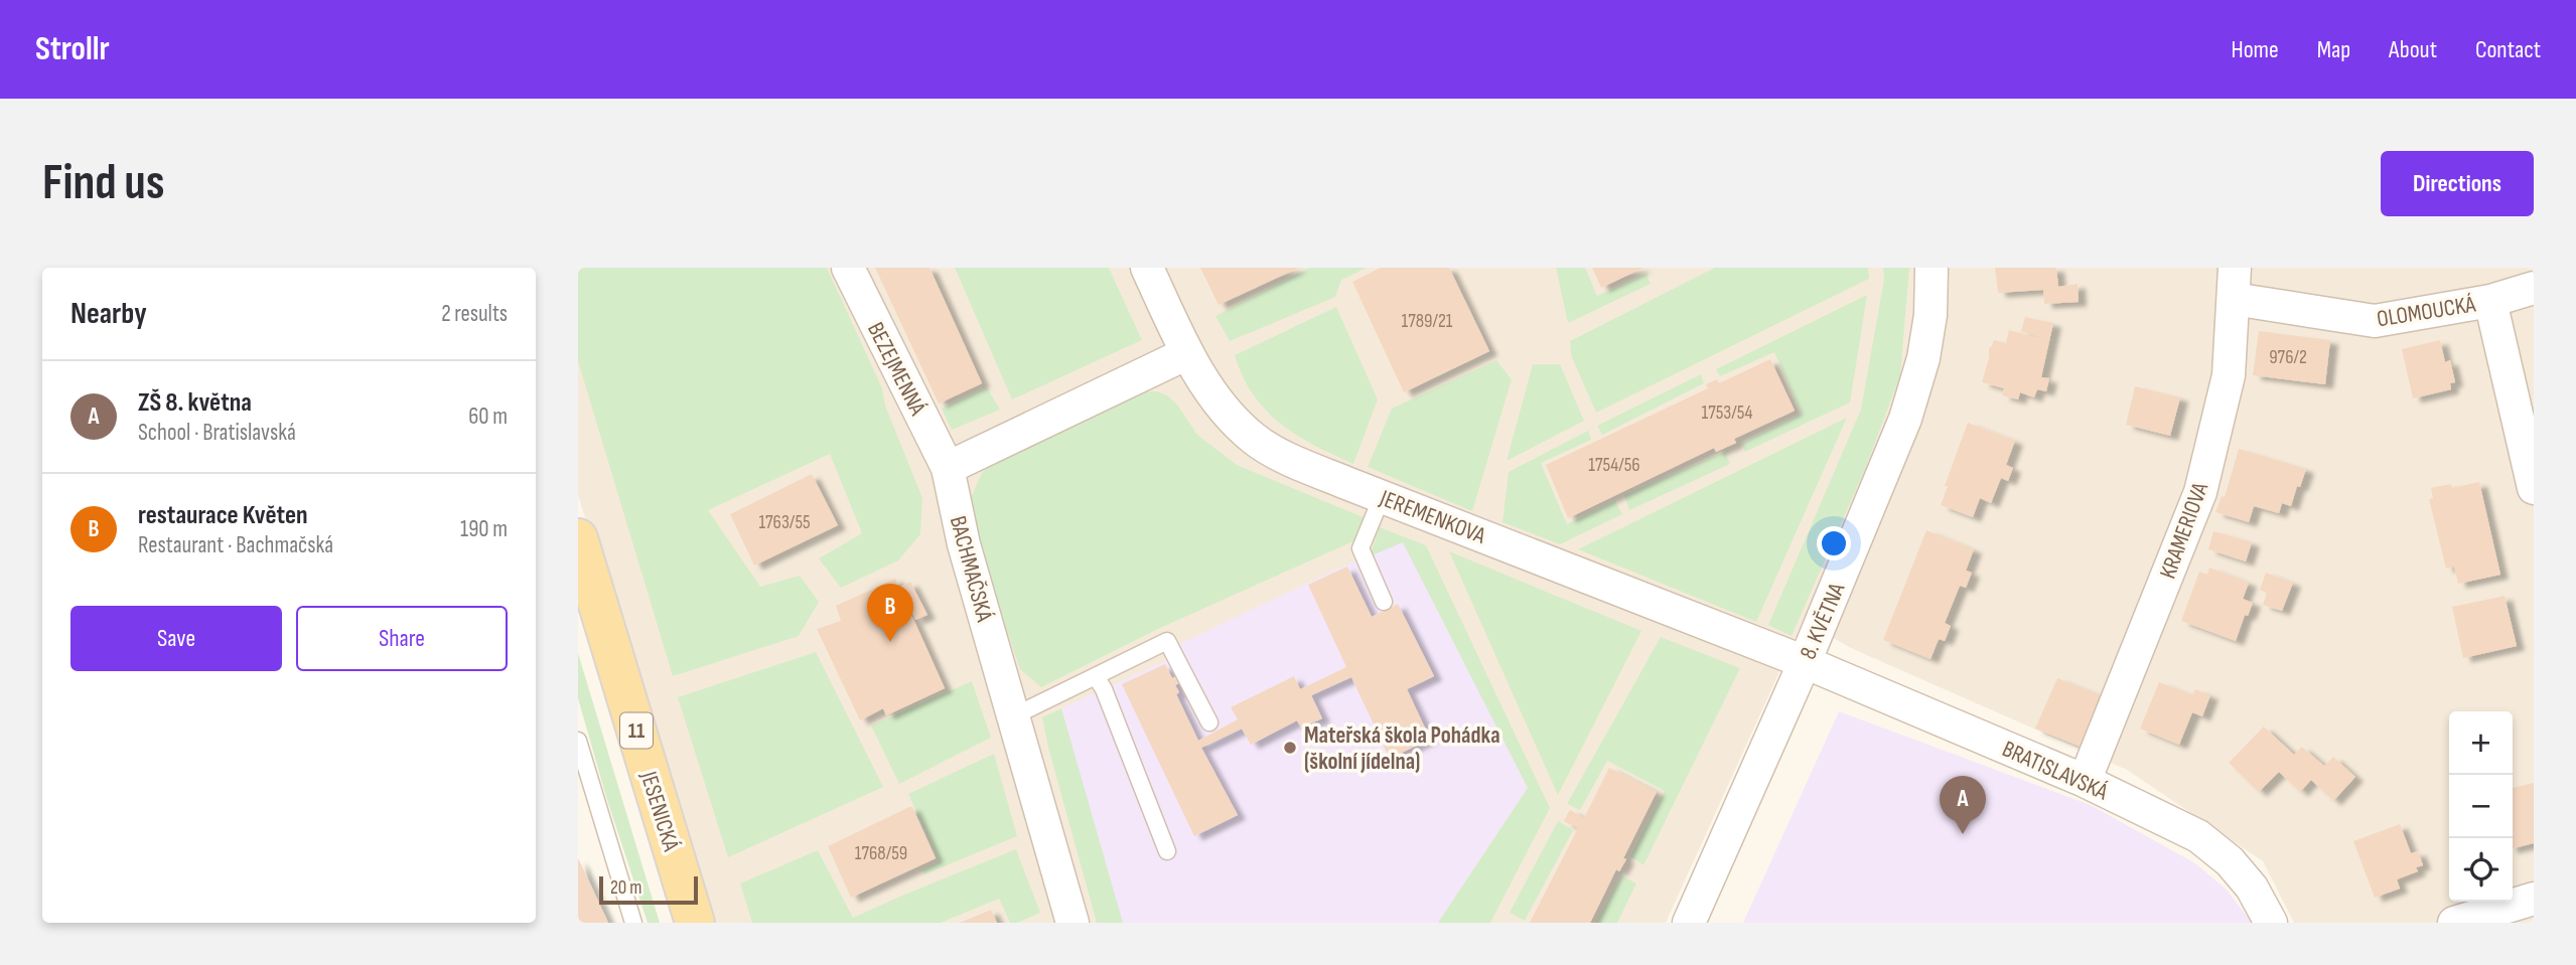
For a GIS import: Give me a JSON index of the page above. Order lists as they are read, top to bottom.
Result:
{
  "streets": {
    "main road": ["11", "JESENICKÁ"],
    "street": [
      "OLOMOUCKÁ",
      "BEZEJMENNÁ",
      "JEREMENKOVA",
      "KRAMERIOVA",
      "BACHMAČSKÁ",
      "8. KVĚTNA",
      "BRATISLAVSKÁ"
    ]
  },
  "crossings": [
    ["OLOMOUCKÁ", "KRAMERIOVA"],
    ["BEZEJMENNÁ", "BACHMAČSKÁ"],
    ["JEREMENKOVA", "8. KVĚTNA"],
    ["JEREMENKOVA", "BRATISLAVSKÁ"],
    ["KRAMERIOVA", "BRATISLAVSKÁ"],
    ["8. KVĚTNA", "BRATISLAVSKÁ"]
  ],
  "places": ["Mateřská škola Pohádka (školní jídelna)"],
  "house_numbers": [
    "1789/21",
    "976/2",
    "1753/54",
    "1754/56",
    "1763/55",
    "1768/59"
  ],
  "scale_bar": "20 m",
  "page": {
    "header": "Strollr",
    "nav": [
      "Home",
      "Map",
      "About",
      "Contact"
    ],
    "buttons": [
      "Directions",
      ["Save", "Share"]
    ],
    "title": "Find us",
    "heading": ["Nearby", "2 results"],
    "list": [
      {
        "mark": "A",
        "name": "ZŠ 8. května",
        "note": "School · Bratislavská",
        "value": "60 m"
      },
      {
        "mark": "B",
        "name": "restaurace Květen",
        "note": "Restaurant · Bachmačská",
        "value": "190 m"
      }
    ],
    "pins": ["B", "A"],
    "map_buttons": ["+", "−"],
    "scale": "20 m"
  }
}
